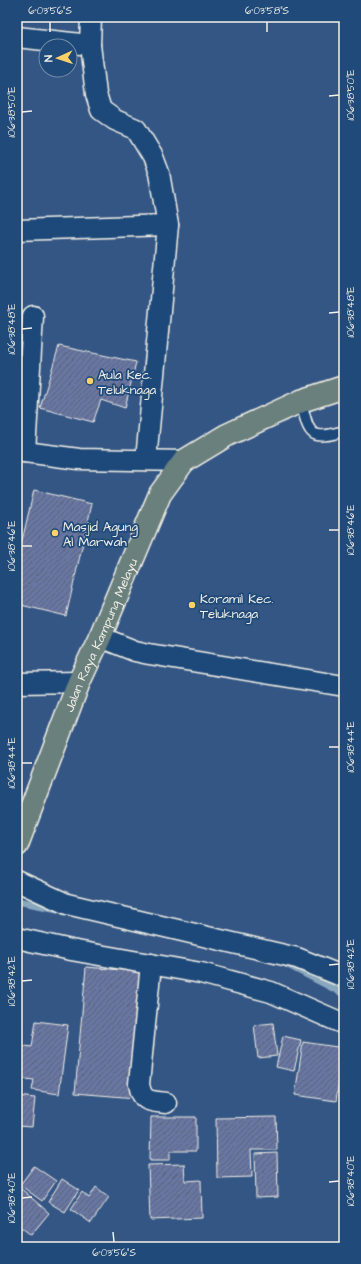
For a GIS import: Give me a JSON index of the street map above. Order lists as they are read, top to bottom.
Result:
{
  "streets": {
    "main road": ["Jalan Raya Kampung Melayu"]
  },
  "places": ["Aula Kec. Teluknaga", "Masjid Agung Al Marwah", "Koramil Kec. Teluknaga"],
  "north": "left",
  "coordinates": [
    "6°03'56\"S",
    "6°03'58\"S",
    "106°38'50\"E",
    "106°38'48\"E",
    "106°38'46\"E",
    "106°38'44\"E",
    "106°38'42\"E",
    "106°38'40\"E"
  ]
}
